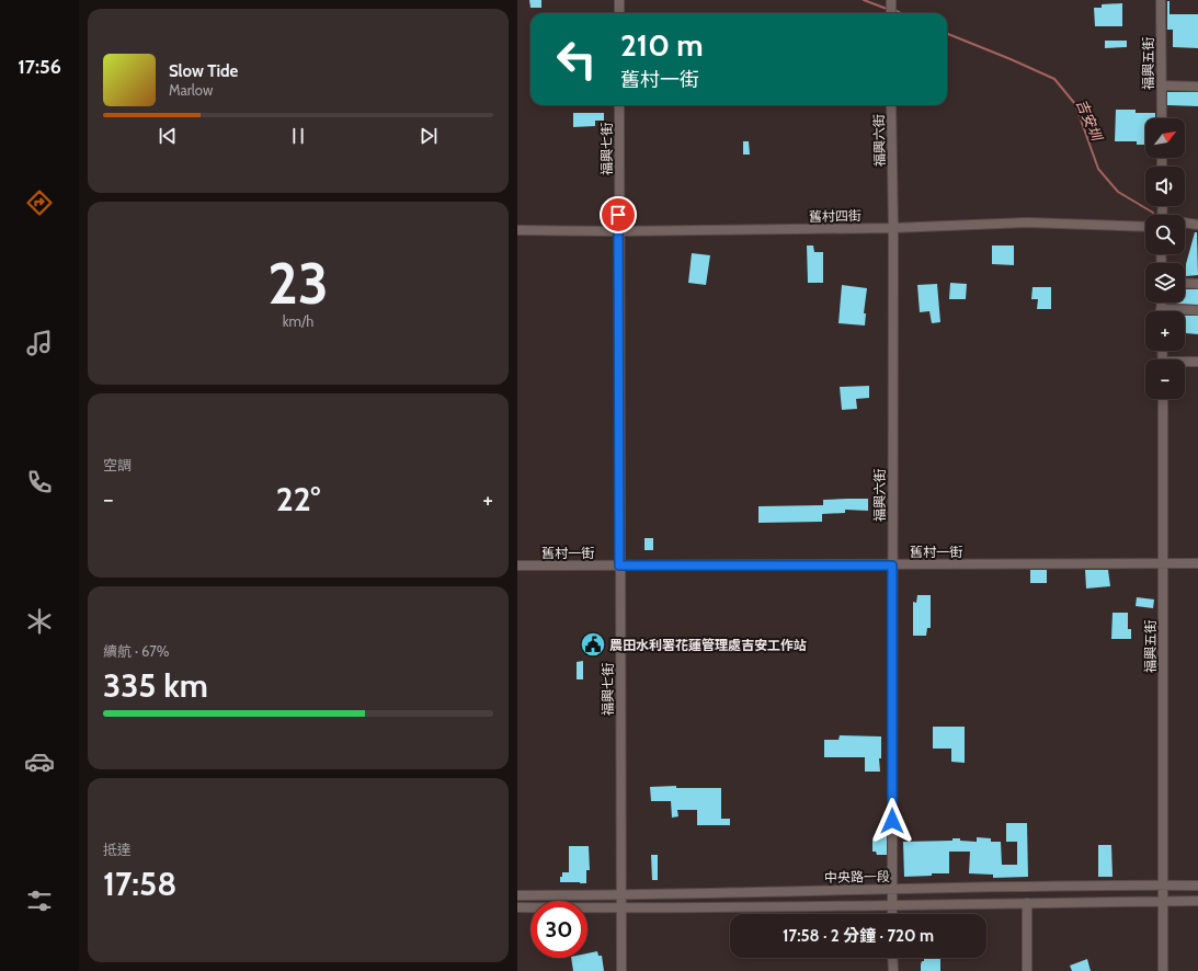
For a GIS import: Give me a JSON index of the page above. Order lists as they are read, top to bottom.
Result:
{
  "streets": {
    "street": [
      "福興五街",
      "福興六街",
      "福興七街",
      "舊村四街",
      "舊村一街",
      "中央路一段"
    ]
  },
  "crossings": [
    ["福興五街", "舊村一街"],
    ["福興五街", "中央路一段"],
    ["福興六街", "舊村四街"],
    ["福興六街", "舊村一街"],
    ["福興六街", "中央路一段"],
    ["福興七街", "舊村四街"],
    ["福興七街", "舊村一街"],
    ["福興七街", "中央路一段"]
  ],
  "water": ["吉安圳"],
  "places": {
    "public building": ["農田水利署花蓮管理處吉安工作站"]
  },
  "north": "top right",
  "page": {
    "tabs": "17:56",
    "turn": ["210 m", "舊村一街"],
    "song": ["Slow Tide", "Marlow"],
    "map_buttons": ["+", "−"],
    "tile": [
      ["23", "km/h"],
      "空調",
      ["續航 · 67%", "335 km"],
      ["抵達", "17:58"]
    ],
    "heat": ["−", "22°", "+"],
    "limit": "30",
    "trip": "17:58 · 2 分鐘 · 720 m"
  }
}
